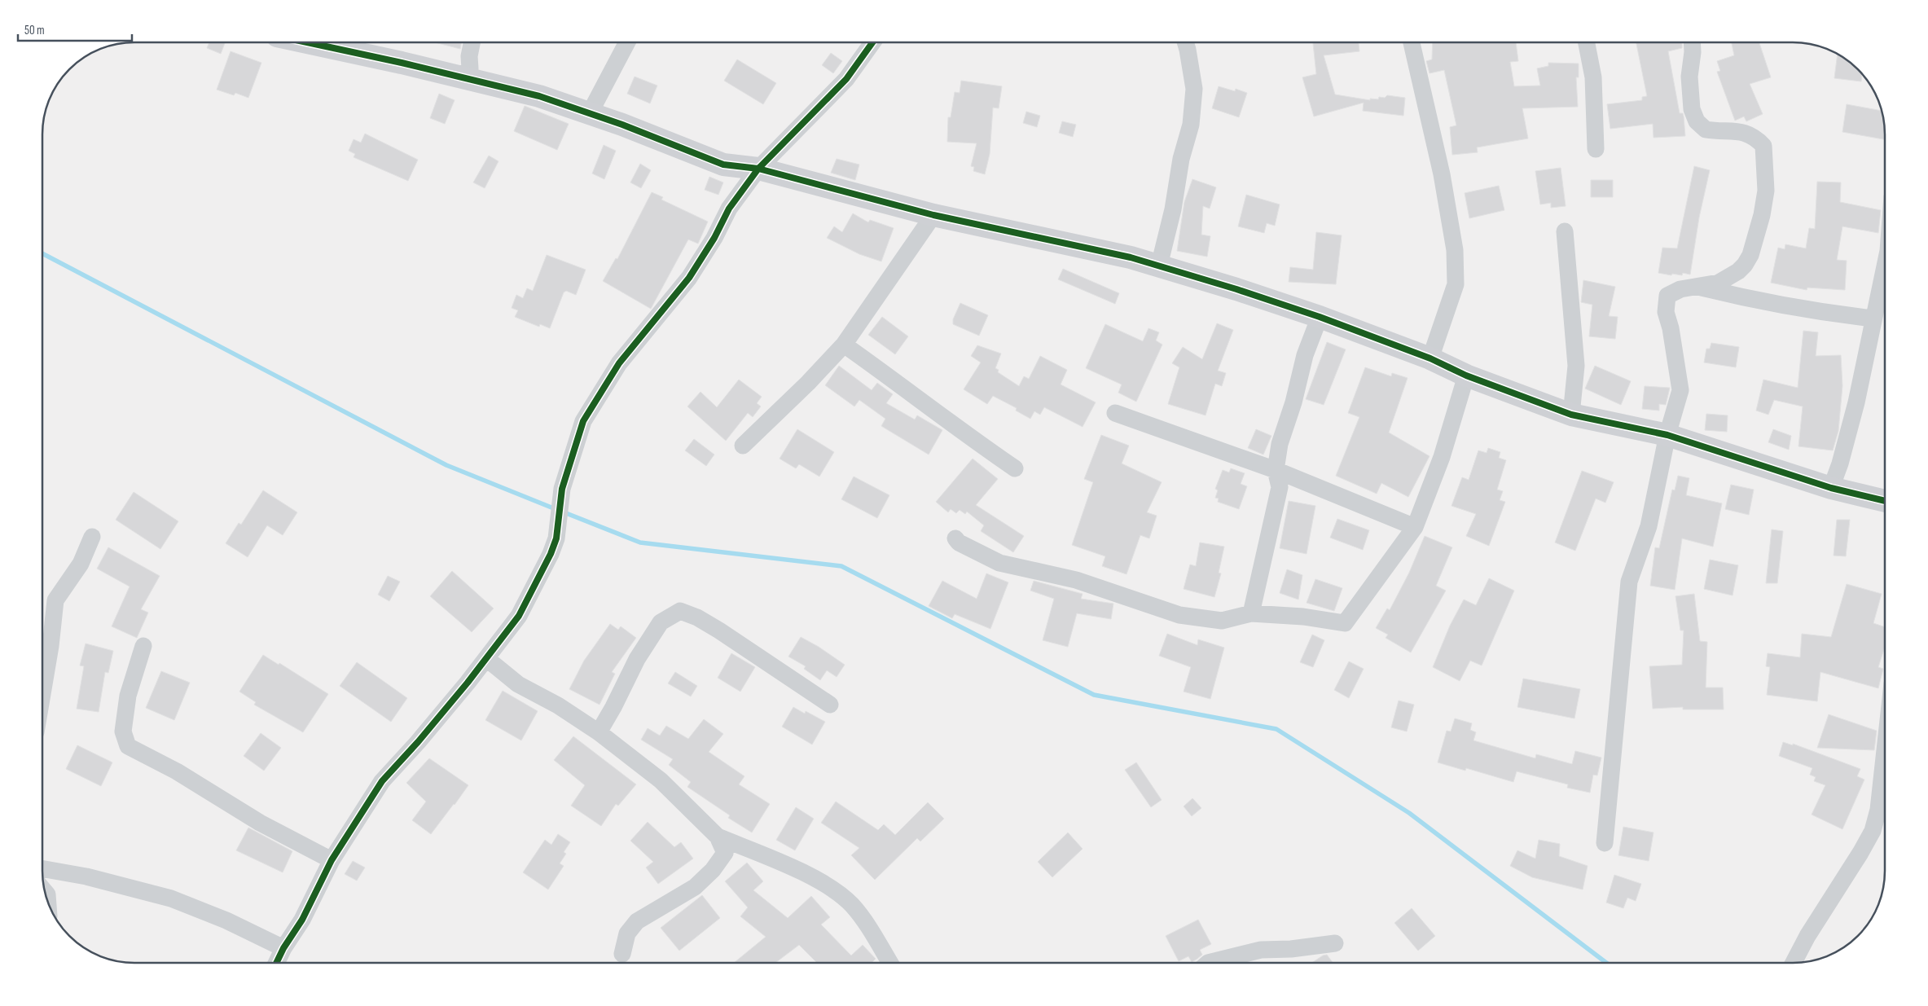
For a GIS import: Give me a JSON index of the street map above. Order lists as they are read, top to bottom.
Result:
{
  "scale_bar": "50 m"
}
